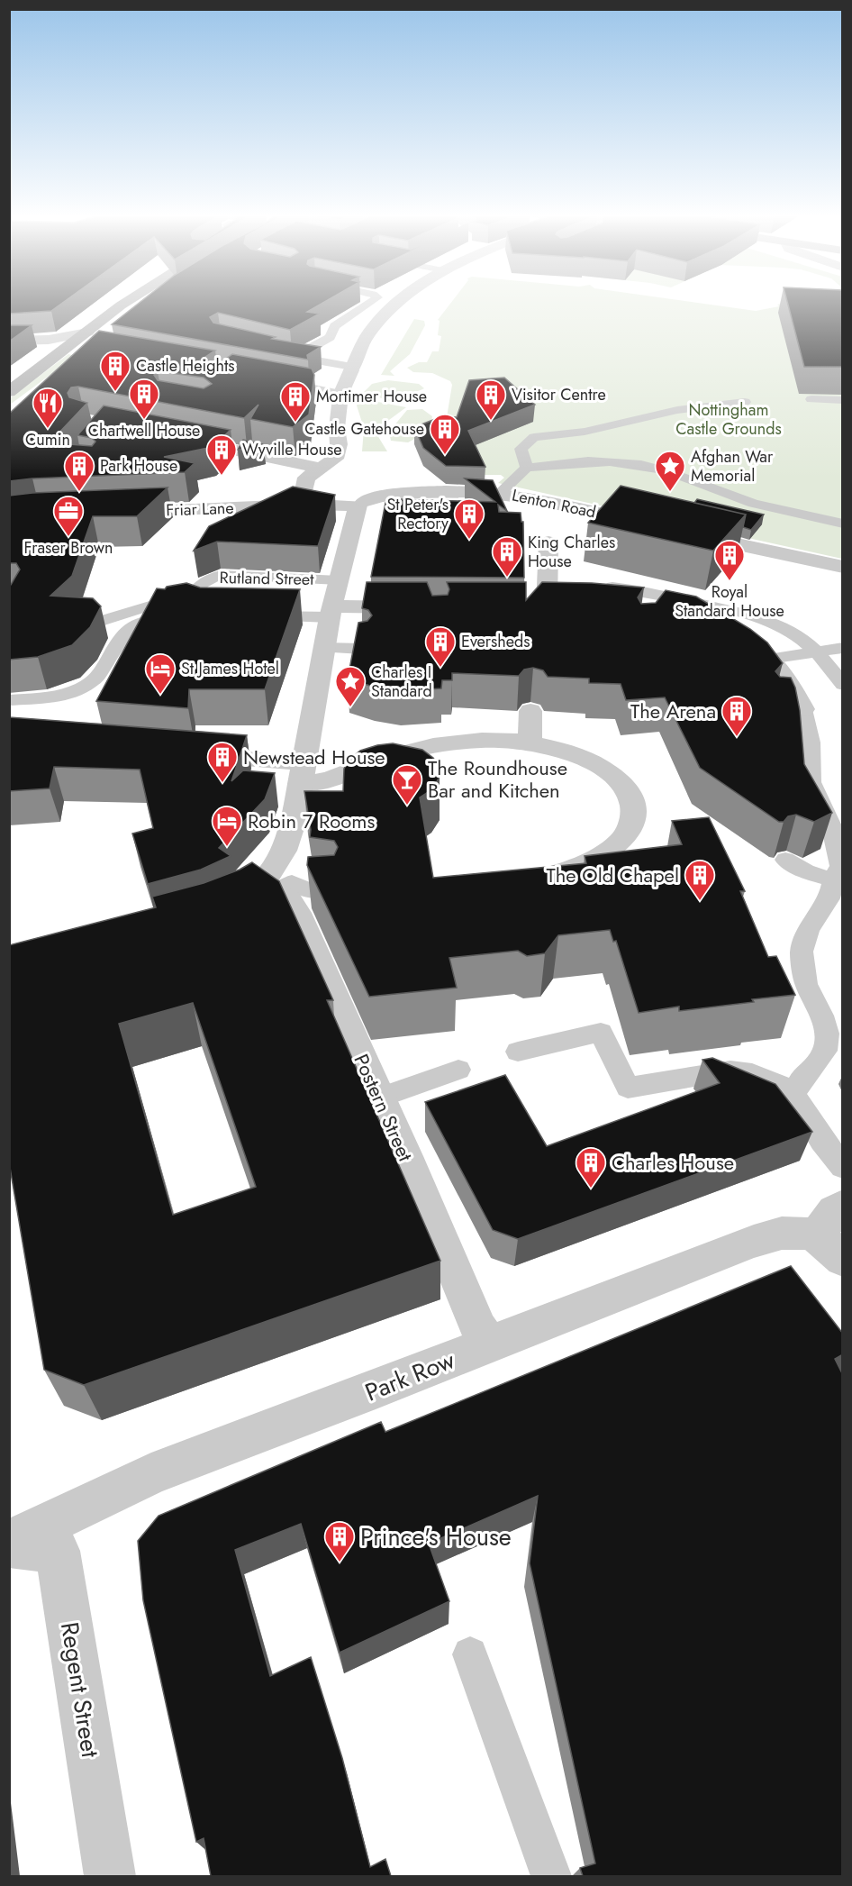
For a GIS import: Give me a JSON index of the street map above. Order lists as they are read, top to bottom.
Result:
{
  "streets": {
    "street": [
      "Lenton Road",
      "Friar Lane",
      "Postern Street",
      "Park Row",
      "Regent Street"
    ],
    "lane": ["Rutland Street"]
  },
  "crossings": [
    ["Lenton Road", "Friar Lane"],
    ["Postern Street", "Park Row"],
    ["Park Row", "Regent Street"]
  ],
  "parks": ["Nottingham Castle Grounds"],
  "places": {
    "building": [
      "Castle Heights",
      "Chartwell House",
      "Visitor Centre",
      "Mortimer House",
      "Castle Gatehouse",
      "Wyville House",
      "Park House",
      "St Peter's Rectory",
      "King Charles House",
      "Royal Standard House",
      "Eversheds",
      "The Arena",
      "Newstead House",
      "The Old Chapel",
      "Charles House",
      "Prince's House"
    ],
    "restaurant": ["Cumin"],
    "place": ["Afghan War Memorial", "Charles I Standard"],
    "office": ["Fraser Brown"],
    "hotel": ["St James Hotel", "Robin 7 Rooms"],
    "bar": ["The Roundhouse Bar and Kitchen"]
  }
}
